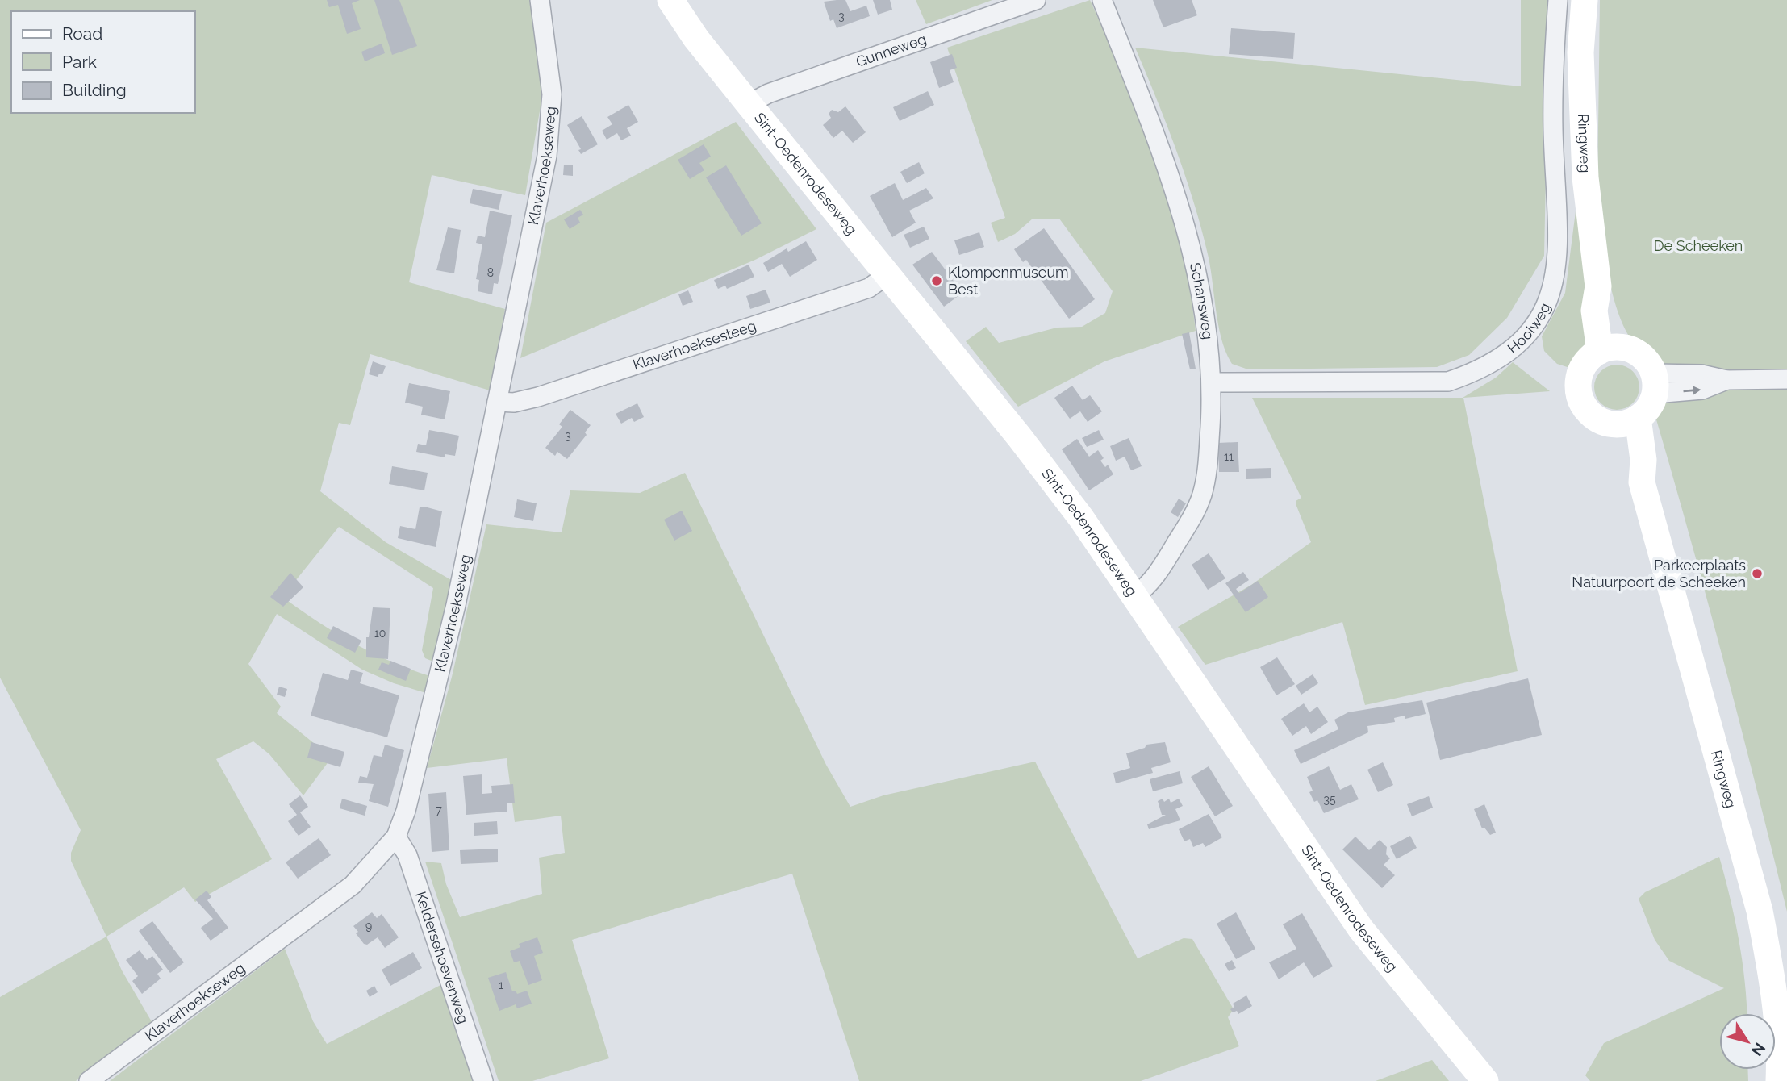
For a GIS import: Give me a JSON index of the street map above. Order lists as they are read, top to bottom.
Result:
{
  "streets": {
    "street": [
      "Gunneweg",
      "Ringweg",
      "Klaverhoekseweg",
      "Sint-Oedenrodeseweg",
      "Schansweg",
      "Hooiweg",
      "Klaverhoeksesteeg",
      "Keldersehoevenweg"
    ]
  },
  "crossings": [
    ["Gunneweg", "Sint-Oedenrodeseweg"],
    ["Klaverhoekseweg", "Klaverhoeksesteeg"],
    ["Klaverhoekseweg", "Keldersehoevenweg"],
    ["Sint-Oedenrodeseweg", "Schansweg"],
    ["Sint-Oedenrodeseweg", "Klaverhoeksesteeg"],
    ["Schansweg", "Hooiweg"]
  ],
  "parks": ["De Scheeken"],
  "places": ["Klompenmuseum Best", "Parkeerplaats Natuurpoort de Scheeken"],
  "house_numbers": [
    "3",
    "8",
    "3",
    "11",
    "10",
    "35",
    "7",
    "9",
    "1"
  ],
  "legend": ["Road", "Park", "Building"],
  "north": "bottom right"
}
